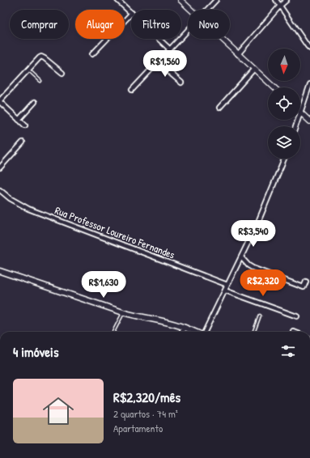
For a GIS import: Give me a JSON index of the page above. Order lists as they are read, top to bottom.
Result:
{
  "streets": {
    "street": ["Rua Professor Loureiro Fernandes"]
  },
  "north": "bottom",
  "page": {
    "chip": [
      "Comprar",
      "Alugar",
      "Filtros",
      "Novo"
    ],
    "price": [
      "R$1,560",
      "R$3,540",
      "R$2,320",
      "R$1,630"
    ],
    "heading": "4 imóveis",
    "list": [
      {
        "name": "R$2,320/mês",
        "note": "2 quartos · 74 m² · Apartamento"
      }
    ]
  }
}
